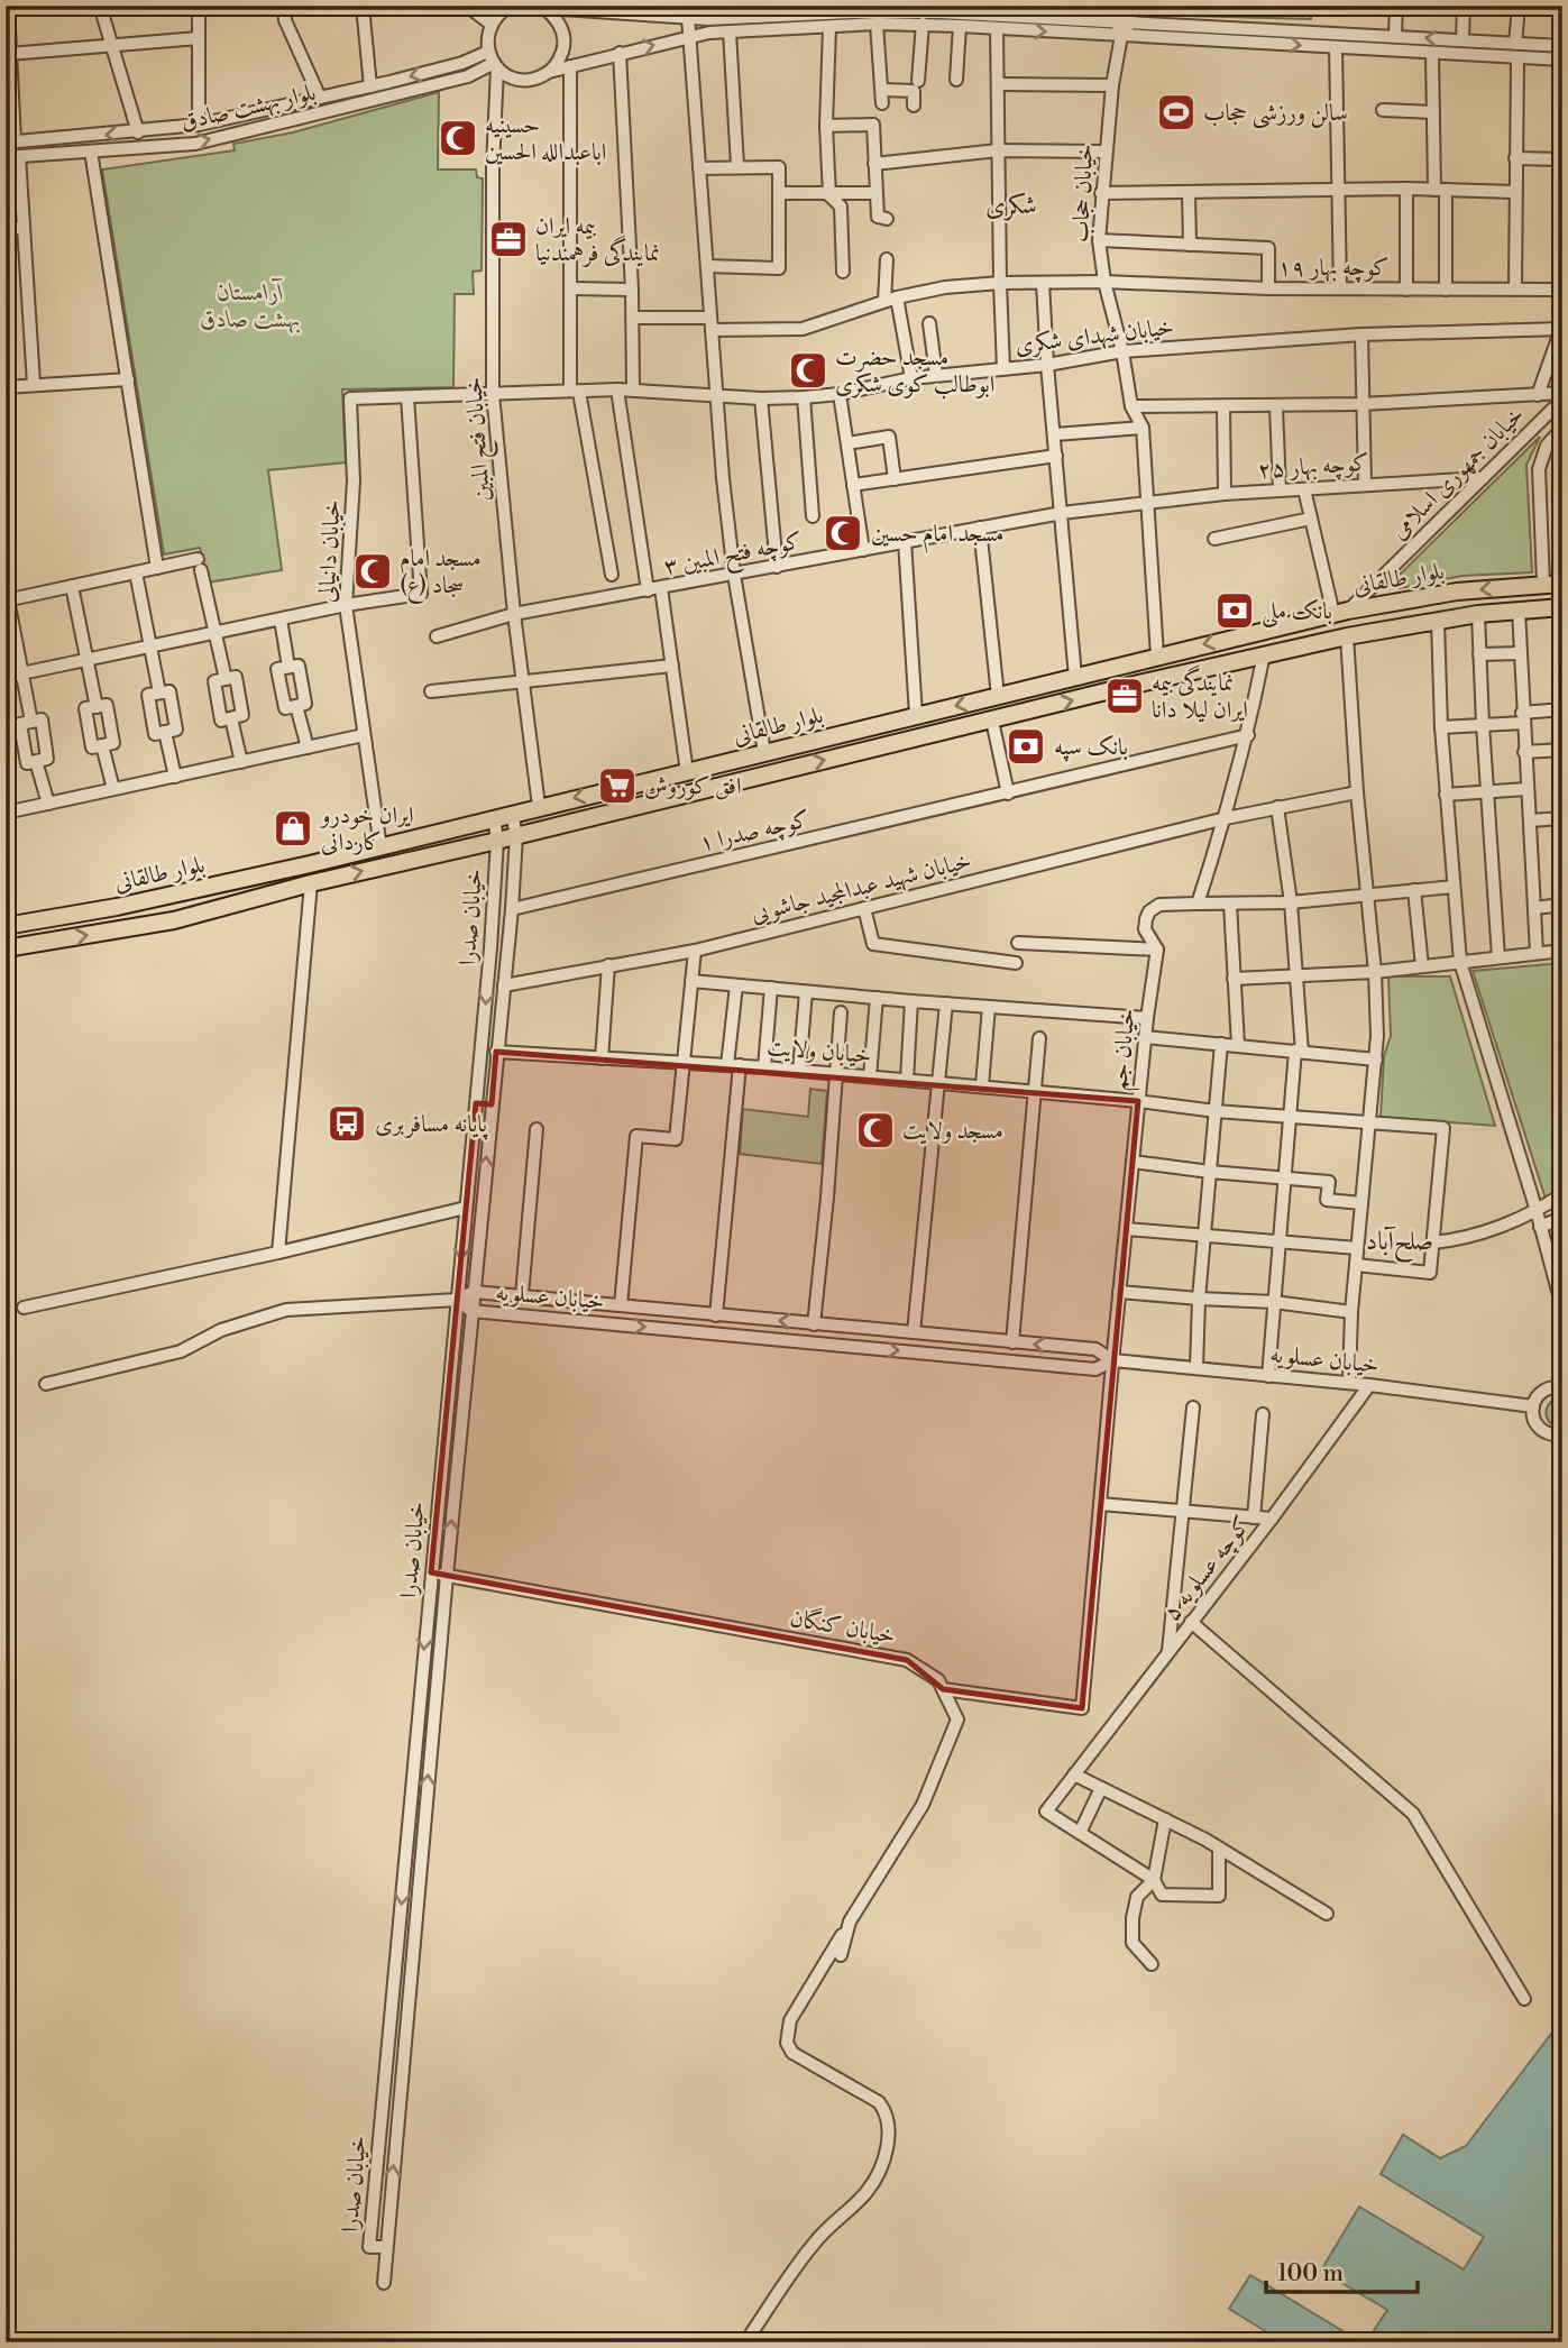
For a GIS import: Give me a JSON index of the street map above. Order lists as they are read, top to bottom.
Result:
{
  "streets": {
    "main road": ["بلوار طالقانی"],
    "street": [
      "بلوار بهشت صادق",
      "خیابان حجاب",
      "کوچه بهار ۱۹",
      "خیابان شهدای شکری",
      "خیابان فتح المبین",
      "کوچه بهار ۲۵",
      "خیابان جمهوری اسلامی",
      "خیابان دانیالی",
      "کوچه فتح المبین ۳",
      "کوچه صدرا ۱",
      "خیابان شهید عبدالمجید جاشویی",
      "خیابان صدرا",
      "خیابان جم",
      "خیابان ولایت",
      "خیابان عسلویه",
      "کوچه عسلویه ۵",
      "خیابان کنگان"
    ]
  },
  "crossings": [
    ["بلوار بهشت صادق", "خیابان فتح المبین"],
    ["خیابان حجاب", "کوچه بهار ۱۹"],
    ["خیابان حجاب", "خیابان شهدای شکری"],
    ["خیابان شهدای شکری", "خیابان فتح المبین"],
    ["خیابان شهدای شکری", "خیابان دانیالی"],
    ["خیابان فتح المبین", "خیابان دانیالی"],
    ["خیابان فتح المبین", "کوچه فتح المبین ۳"],
    ["خیابان فتح المبین", "بلوار طالقانی"],
    ["کوچه بهار ۲۵", "خیابان جمهوری اسلامی"],
    ["کوچه بهار ۲۵", "کوچه فتح المبین ۳"],
    ["خیابان جمهوری اسلامی", "بلوار طالقانی"],
    ["خیابان دانیالی", "بلوار طالقانی"],
    ["بلوار طالقانی", "خیابان صدرا"],
    ["کوچه صدرا ۱", "خیابان صدرا"],
    ["خیابان شهید عبدالمجید جاشویی", "خیابان صدرا"],
    ["خیابان صدرا", "خیابان ولایت"],
    ["خیابان صدرا", "خیابان عسلویه"],
    ["خیابان صدرا", "خیابان کنگان"],
    ["خیابان جم", "خیابان ولایت"],
    ["خیابان جم", "خیابان عسلویه"],
    ["خیابان عسلویه", "کوچه عسلویه ۵"]
  ],
  "districts": ["شکری", "صلح‌آباد"],
  "parks": ["آرامستان بهشت صادق"],
  "places": {
    "sports": ["سالن ورزشی حجاب"],
    "mosque": [
      "حسینیه اباعبدالله الحسین",
      "مسجد حضرت ابوطالب کوی شکری",
      "مسجد امام حسین",
      "مسجد امام سجاد (ع)",
      "مسجد ولایت"
    ],
    "office": ["بیمه ایران نمایندگی فرهمندنیا", "نمایندگی بیمه ایران لیلا دانا"],
    "bank": ["بانک ملی", "بانک سپه"],
    "supermarket": ["افق کوروش"],
    "shop": ["ایران خودرو کاردانی"],
    "bus stop": ["پایانه مسافربری"]
  },
  "scale_bar": "100 m"
}
